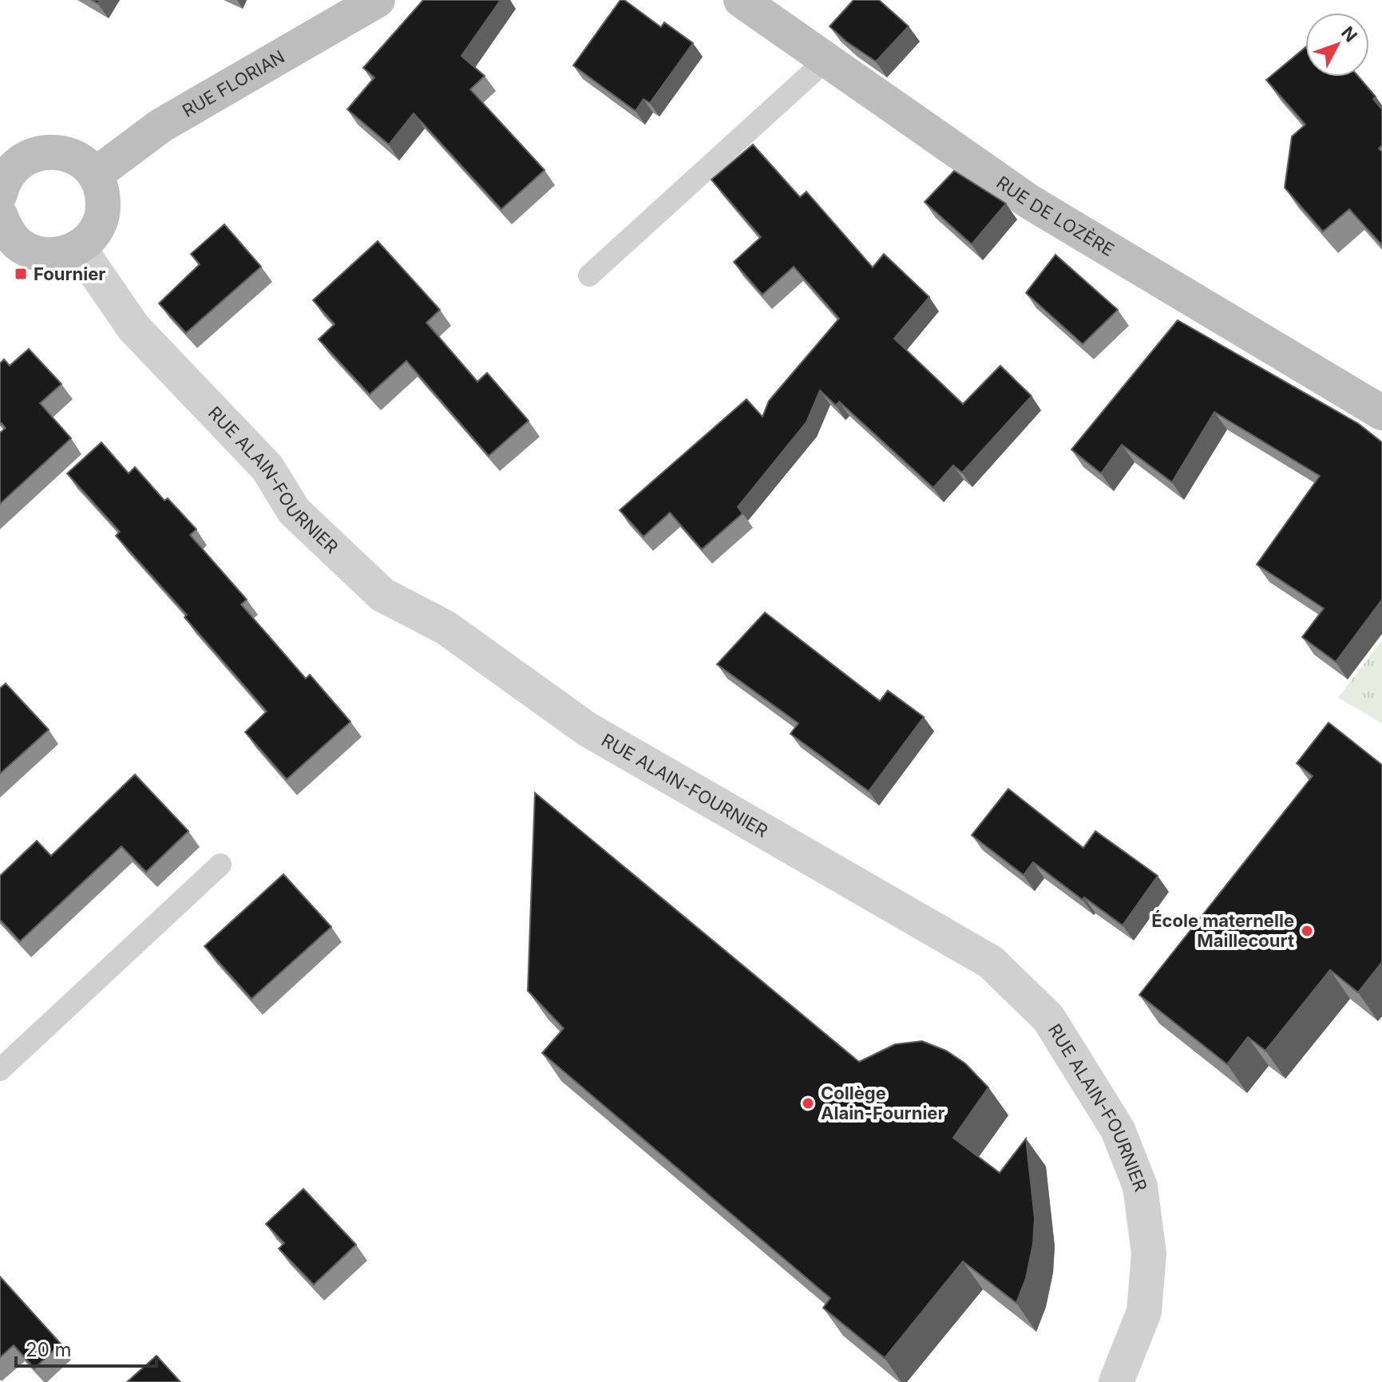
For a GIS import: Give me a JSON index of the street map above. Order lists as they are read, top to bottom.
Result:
{
  "streets": {
    "street": ["RUE FLORIAN", "RUE DE LOZÈRE", "RUE ALAIN-FOURNIER"]
  },
  "places": {
    "transit": ["Fournier"],
    "other": ["École maternelle Maillecourt", "Collège Alain-Fournier"]
  },
  "scale_bar": "20 m",
  "north": "top right"
}
